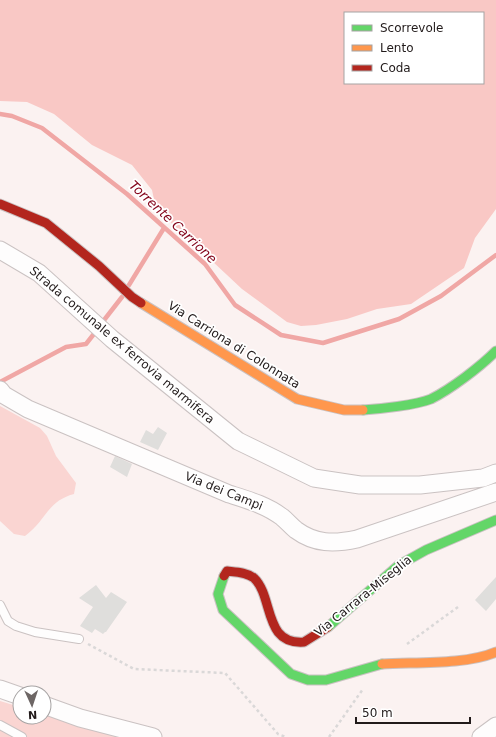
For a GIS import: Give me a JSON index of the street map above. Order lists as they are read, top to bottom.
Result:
{
  "streets": {
    "street": [
      "Strada comunale ex ferrovia marmifera",
      "Via Carriona di Colonnata",
      "Via dei Campi",
      "Via Carrara-Miseglia"
    ]
  },
  "water": ["Torrente Carrione"],
  "legend": ["Scorrevole", "Lento", "Coda"],
  "scale_bar": "50 m",
  "north": "bottom"
}
